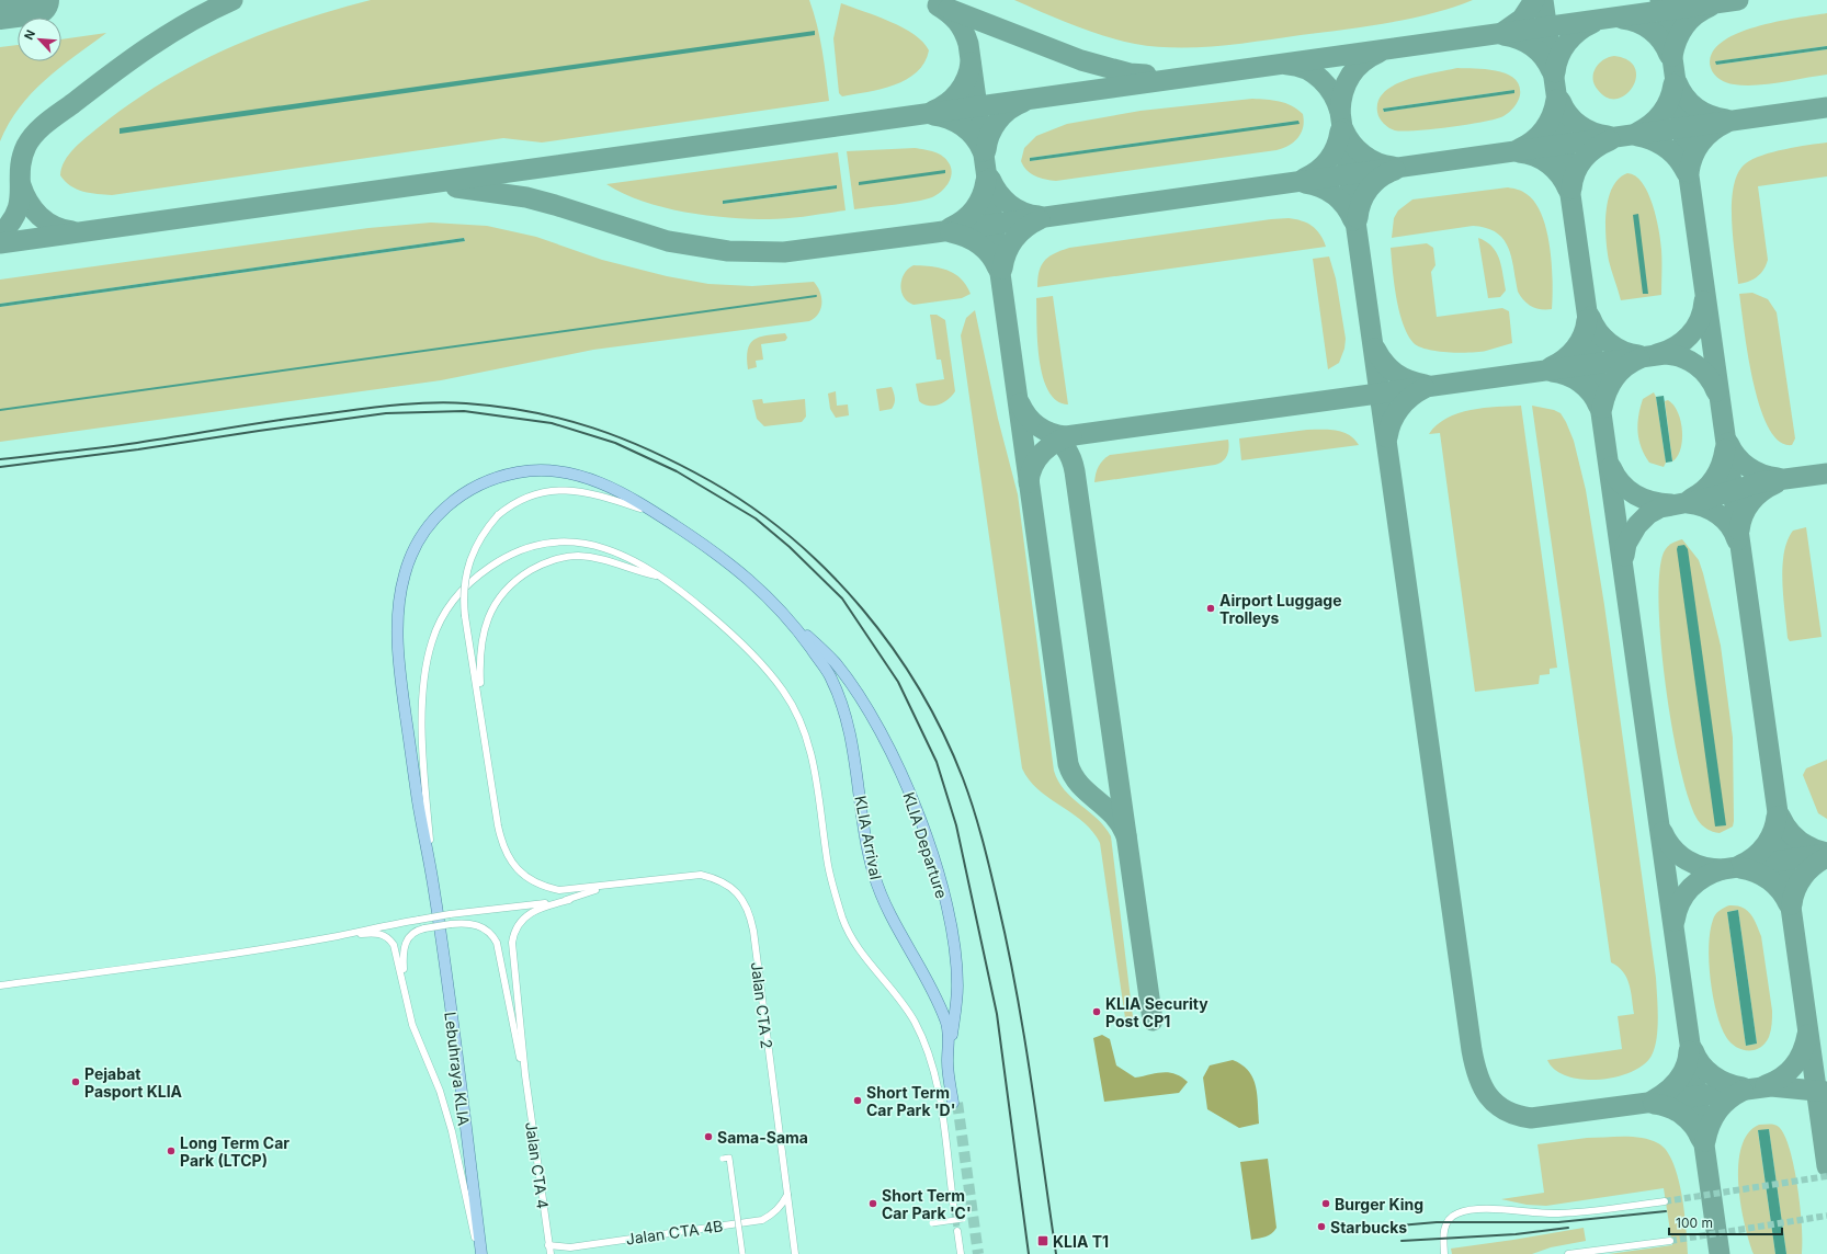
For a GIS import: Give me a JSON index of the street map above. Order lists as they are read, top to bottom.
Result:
{
  "streets": {
    "main road": ["KLIA Arrival", "KLIA Departure", "Lebuhraya KLIA"],
    "street": ["Jalan CTA 2", "Jalan CTA 4", "Jalan CTA 4B"]
  },
  "crossings": [
    ["KLIA Arrival", "KLIA Departure"],
    ["KLIA Arrival", "Lebuhraya KLIA"],
    ["KLIA Departure", "Lebuhraya KLIA"],
    ["Jalan CTA 2", "Jalan CTA 4B"],
    ["Jalan CTA 4", "Jalan CTA 4B"]
  ],
  "places": {
    "other": [
      "Airport Luggage Trolleys",
      "KLIA Security Post CP1",
      "Pejabat Pasport KLIA",
      "Short Term Car Park 'D'",
      "Sama-Sama",
      "Long Term Car Park (LTCP)",
      "Short Term Car Park 'C'",
      "Burger King",
      "Starbucks"
    ],
    "transit": ["KLIA T1"]
  },
  "scale_bar": "100 m",
  "north": "top left"
}
